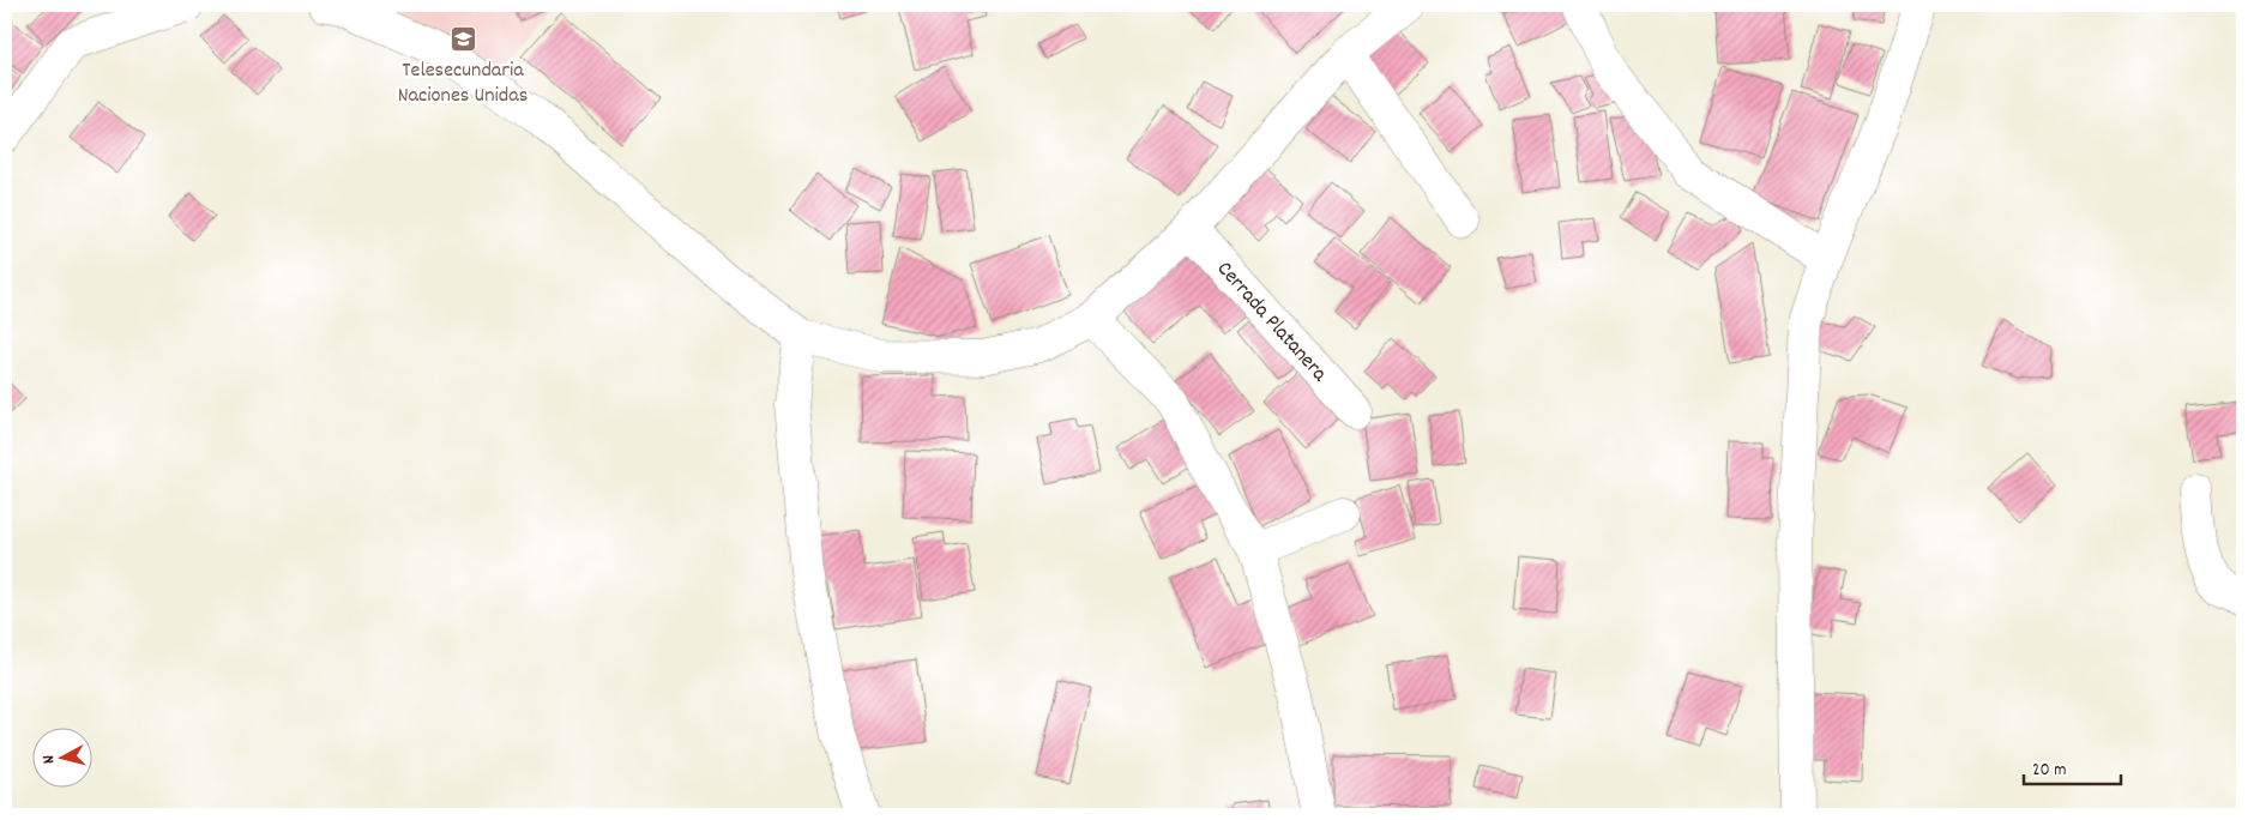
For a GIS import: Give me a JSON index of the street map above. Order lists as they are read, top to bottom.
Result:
{
  "streets": {
    "street": ["Cerrada Platanera"]
  },
  "places": {
    "school or university": ["Telesecundaria Naciones Unidas"]
  },
  "scale_bar": "20 m",
  "north": "left"
}
